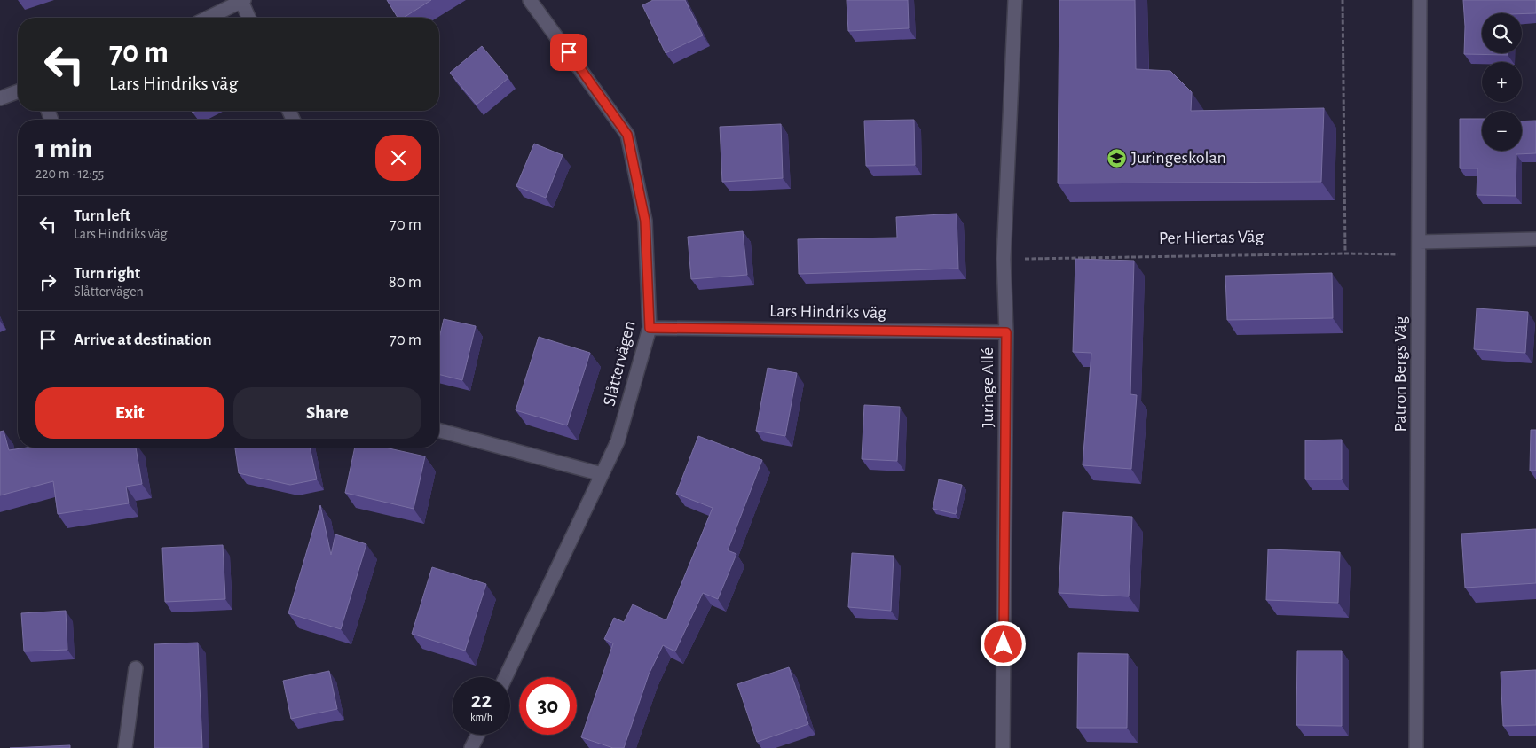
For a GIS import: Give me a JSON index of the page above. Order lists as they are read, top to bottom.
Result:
{
  "streets": {
    "street": [
      "Lars Hindriks väg",
      "Slåttervägen",
      "Patron Bergs Väg",
      "Juringe Allé"
    ],
    "path": ["Per Hiertas Väg"]
  },
  "crossings": [
    ["Per Hiertas Väg", "Patron Bergs Väg"],
    ["Per Hiertas Väg", "Juringe Allé"],
    ["Lars Hindriks väg", "Slåttervägen"],
    ["Lars Hindriks väg", "Juringe Allé"]
  ],
  "places": {
    "school or university": ["Juringeskolan"]
  },
  "page": {
    "map_buttons": ["+", "−"],
    "turn": ["70 m", "Lars Hindriks väg"],
    "heading": ["1 min", "220 m · 12:55"],
    "list": [
      {
        "name": "Turn left",
        "note": "Lars Hindriks väg",
        "value": "70 m"
      },
      {
        "name": "Turn right",
        "note": "Slåttervägen",
        "value": "80 m"
      },
      {
        "name": "Arrive at destination",
        "value": "70 m"
      }
    ],
    "buttons": ["Exit", "Share"],
    "speed": "22 km/h",
    "limit": "30"
  }
}
